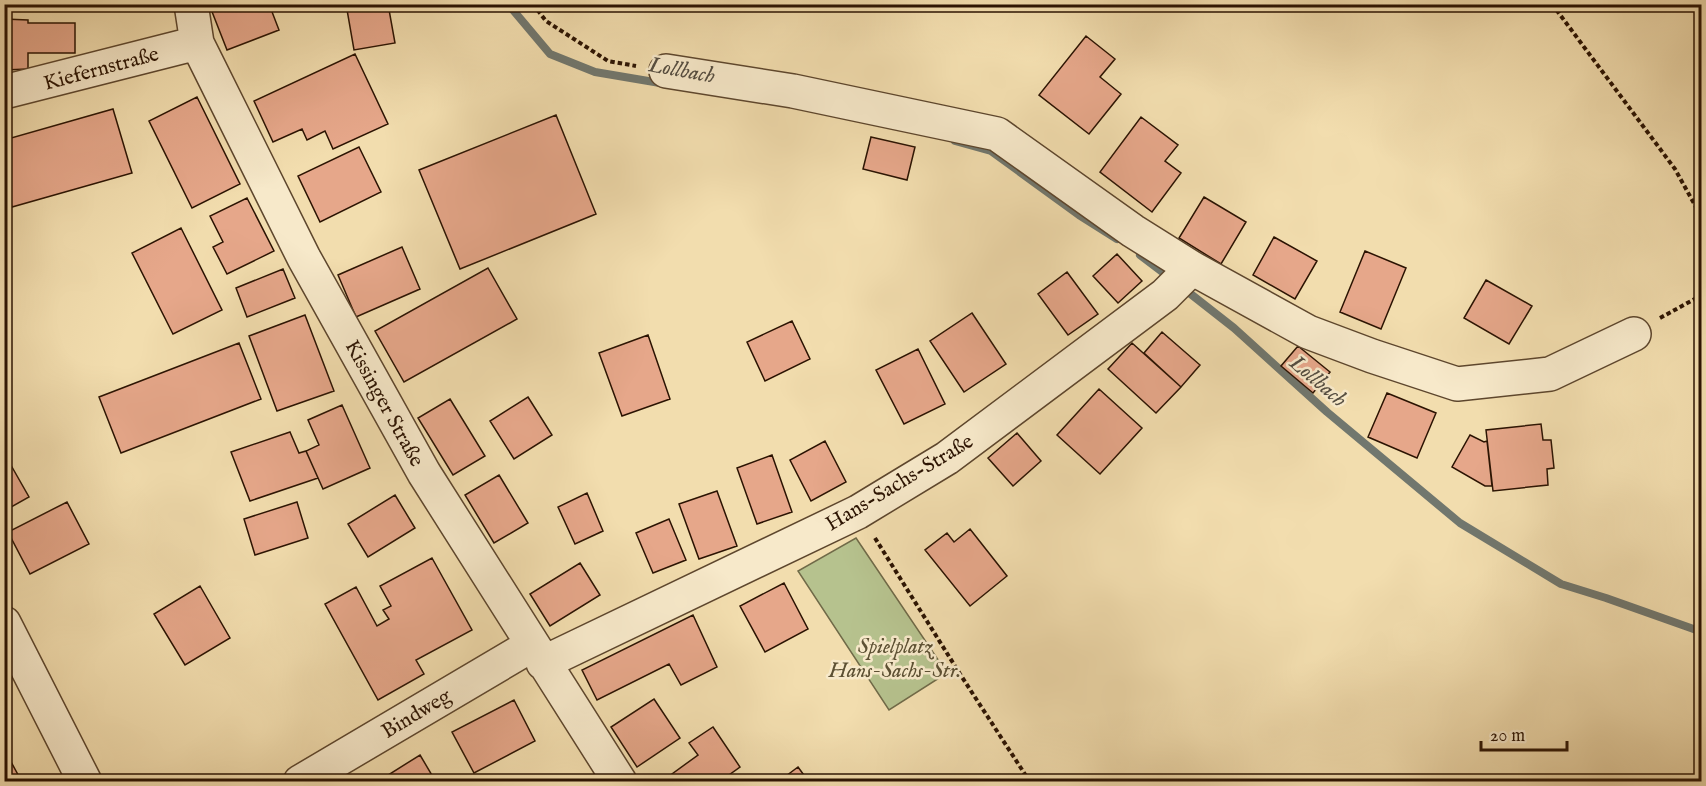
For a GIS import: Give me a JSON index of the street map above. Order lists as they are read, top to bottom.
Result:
{
  "streets": {
    "street": [
      "Kiefernstraße",
      "Kissinger Straße",
      "Hans-Sachs-Straße",
      "Bindweg"
    ]
  },
  "crossings": [
    ["Kiefernstraße", "Kissinger Straße"],
    ["Kissinger Straße", "Hans-Sachs-Straße"],
    ["Kissinger Straße", "Bindweg"],
    ["Hans-Sachs-Straße", "Bindweg"]
  ],
  "water": ["Lollbach"],
  "parks": ["Spielplatz Hans-Sachs-Str."],
  "scale_bar": "20 m"
}
